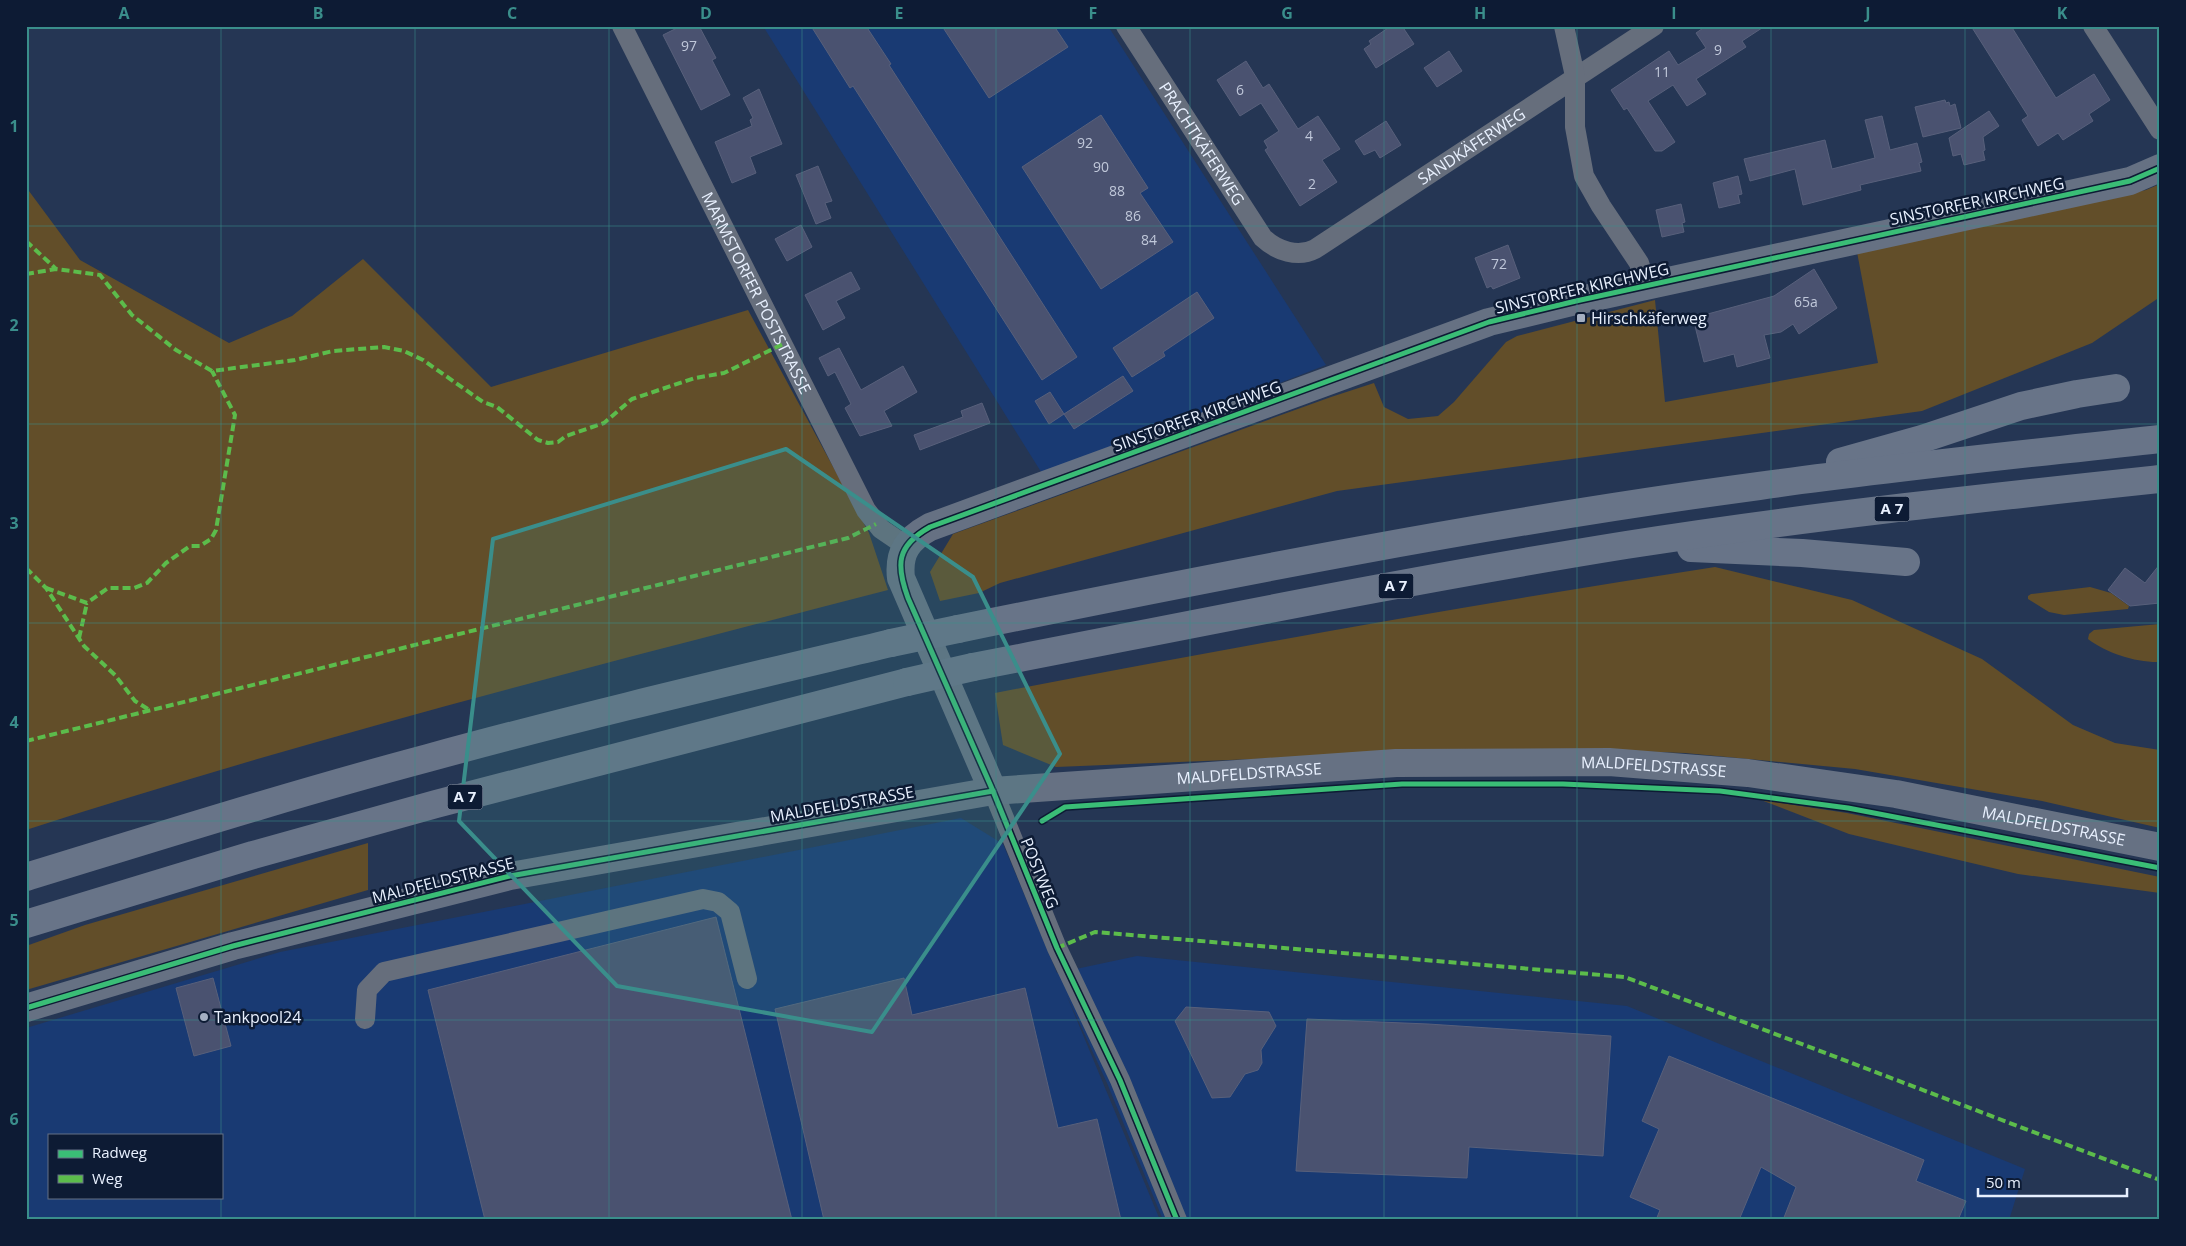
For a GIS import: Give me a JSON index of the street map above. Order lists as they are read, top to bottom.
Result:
{
  "streets": {
    "highway": ["A 7"],
    "main road": ["SINSTORFER KIRCHWEG", "MALDFELDSTRASSE", "POSTWEG"],
    "street": ["PRACHTKÄFERWEG", "SANDKÄFERWEG", "MARMSTORFER POSTSTRASSE"]
  },
  "crossings": [
    ["PRACHTKÄFERWEG", "SANDKÄFERWEG"],
    ["SINSTORFER KIRCHWEG", "MARMSTORFER POSTSTRASSE"],
    ["SINSTORFER KIRCHWEG", "POSTWEG"],
    ["MARMSTORFER POSTSTRASSE", "POSTWEG"],
    ["MALDFELDSTRASSE", "POSTWEG"]
  ],
  "places": {
    "transit": ["Hirschkäferweg"],
    "other": ["Tankpool24"]
  },
  "house_numbers": [
    "97",
    "9",
    "11",
    "6",
    "4",
    "92",
    "90",
    "2",
    "88",
    "86",
    "84",
    "72",
    "65a"
  ],
  "legend": ["Radweg", "Weg"],
  "scale_bar": "50 m",
  "grid": {
    "columns": [
      "A",
      "B",
      "C",
      "D",
      "E",
      "F",
      "G",
      "H",
      "I",
      "J",
      "K"
    ],
    "rows": [
      "1",
      "2",
      "3",
      "4",
      "5",
      "6"
    ]
  }
}
